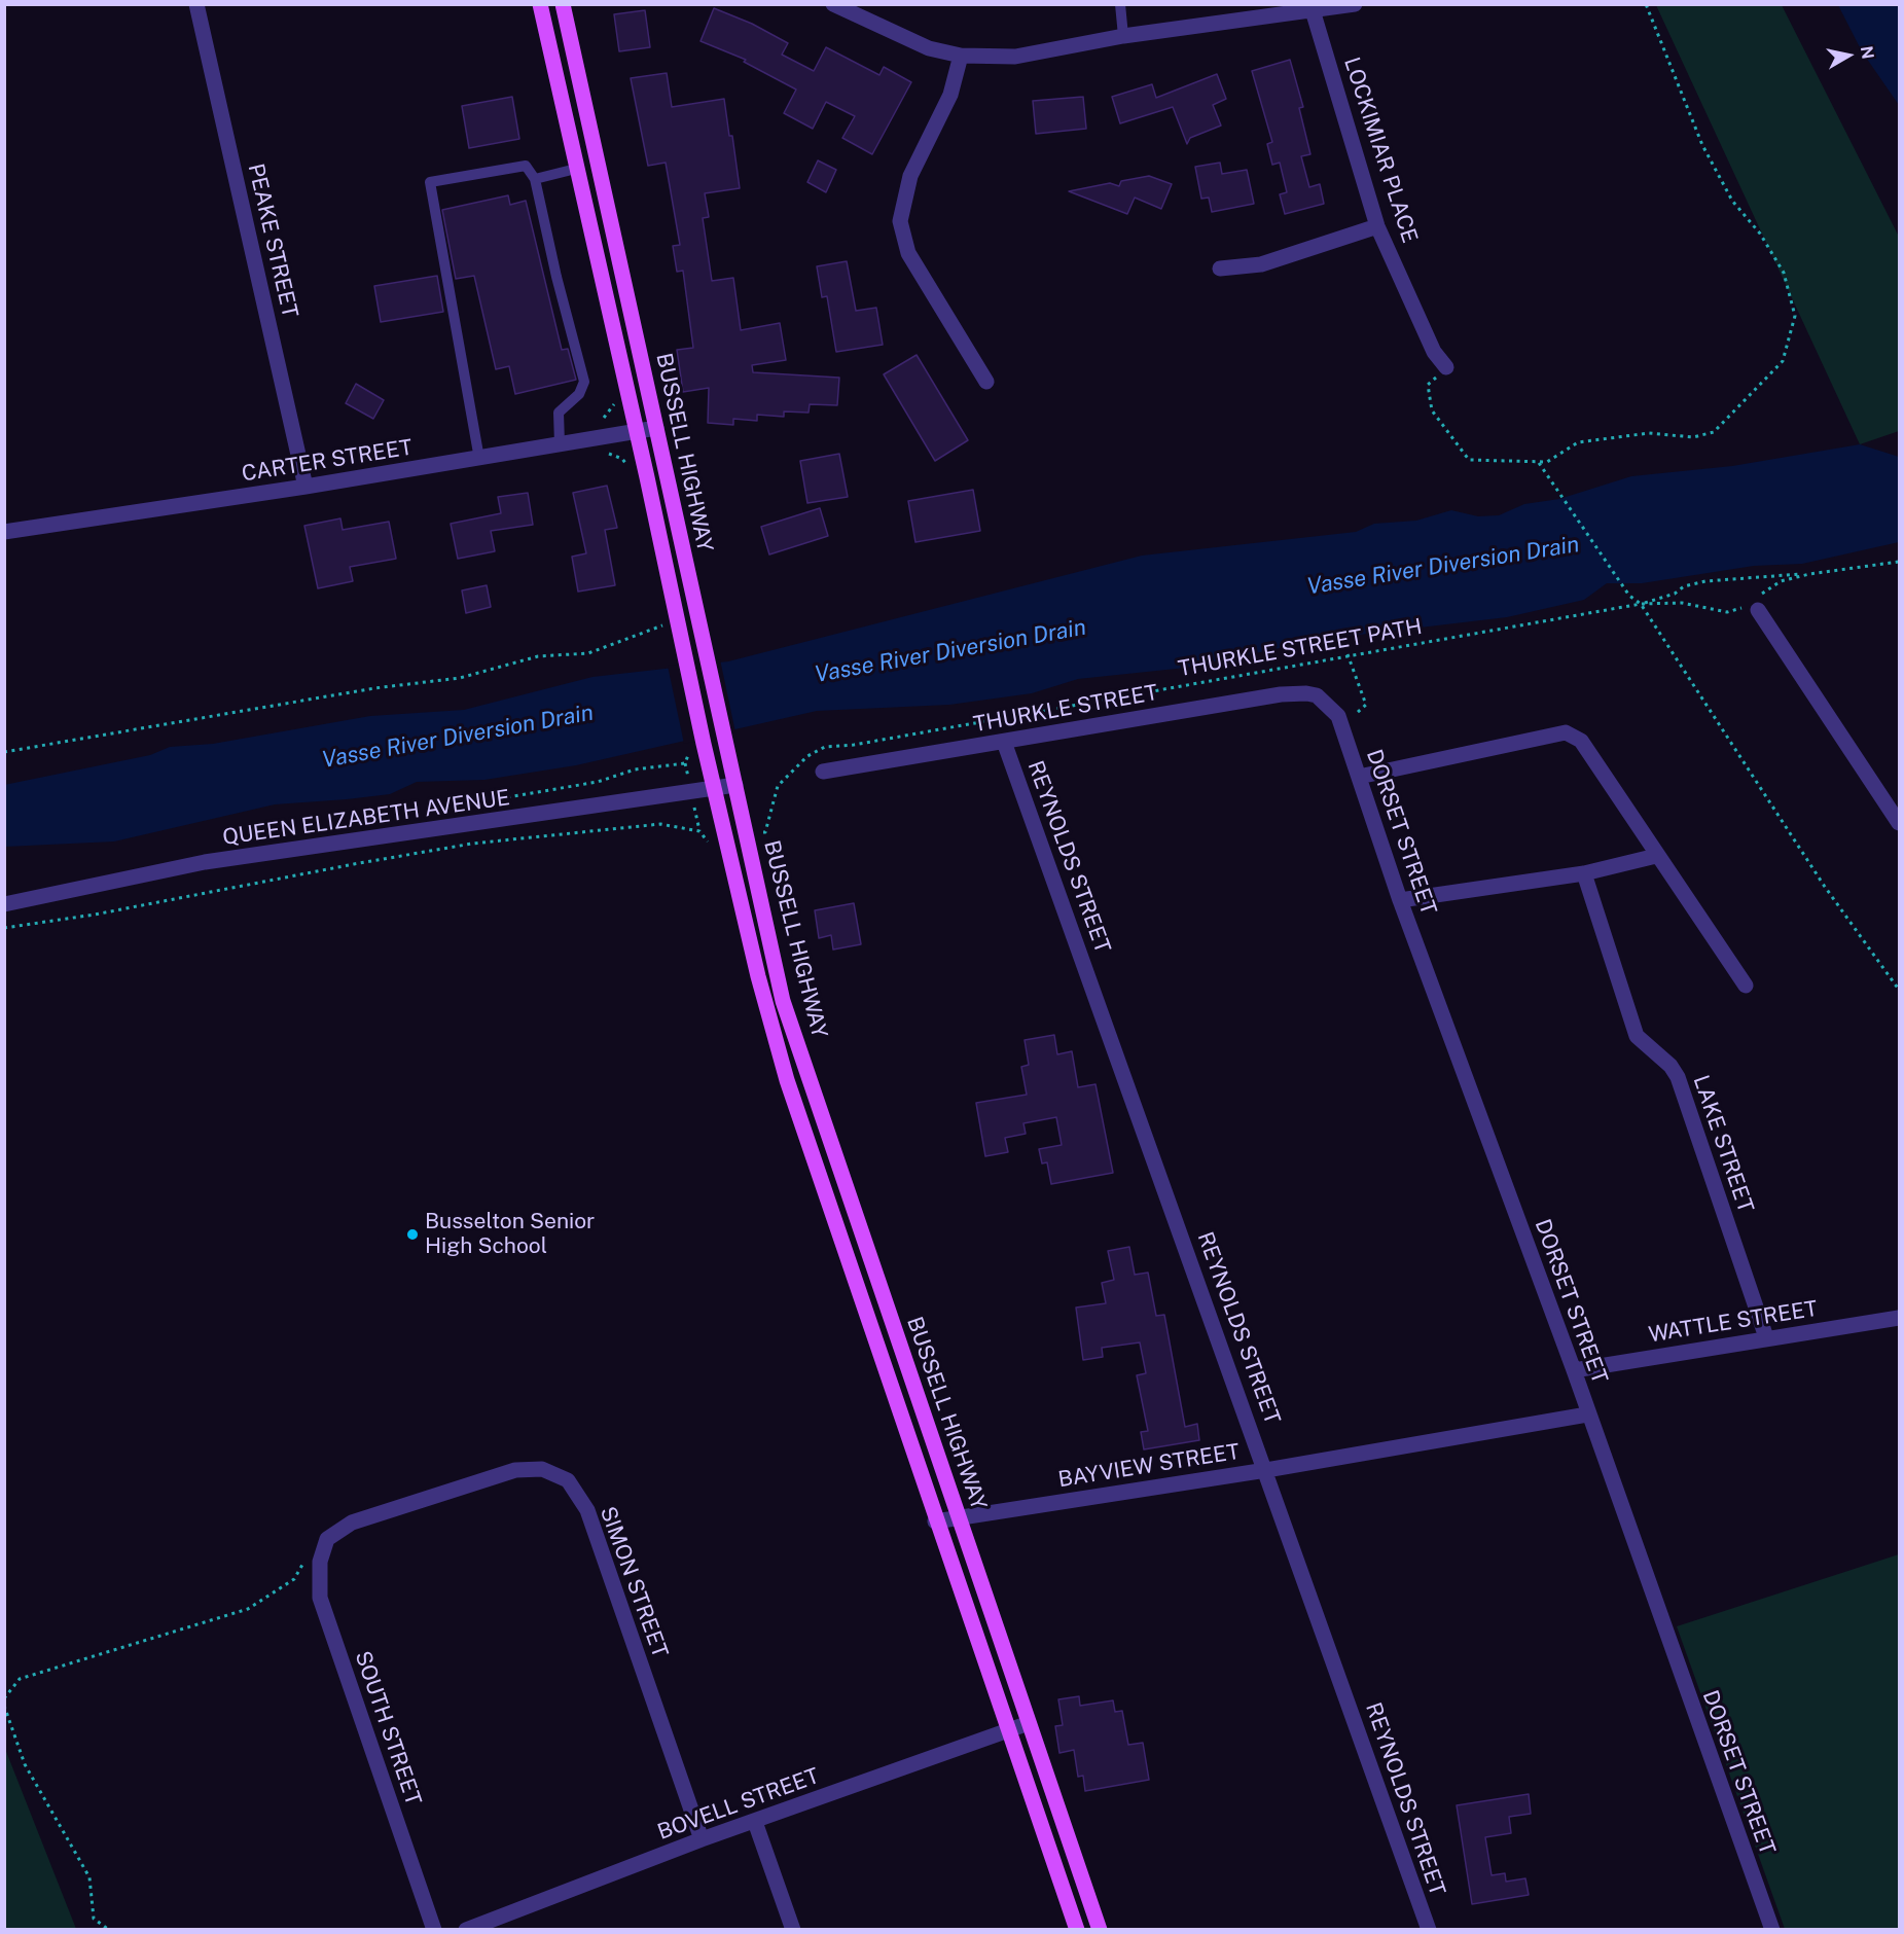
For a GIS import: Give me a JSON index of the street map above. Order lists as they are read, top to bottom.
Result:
{
  "streets": {
    "main road": ["BUSSELL HIGHWAY"],
    "street": [
      "LOCKIMIAR PLACE",
      "PEAKE STREET",
      "CARTER STREET",
      "THURKLE STREET",
      "QUEEN ELIZABETH AVENUE",
      "DORSET STREET",
      "REYNOLDS STREET",
      "LAKE STREET",
      "WATTLE STREET",
      "BAYVIEW STREET",
      "SIMON STREET",
      "SOUTH STREET",
      "BOVELL STREET"
    ],
    "path": ["THURKLE STREET PATH"]
  },
  "crossings": [
    ["PEAKE STREET", "CARTER STREET"],
    ["BUSSELL HIGHWAY", "CARTER STREET"],
    ["BUSSELL HIGHWAY", "THURKLE STREET PATH"],
    ["BUSSELL HIGHWAY", "QUEEN ELIZABETH AVENUE"],
    ["BUSSELL HIGHWAY", "BAYVIEW STREET"],
    ["BUSSELL HIGHWAY", "BOVELL STREET"],
    ["THURKLE STREET", "DORSET STREET"],
    ["THURKLE STREET", "REYNOLDS STREET"],
    ["DORSET STREET", "WATTLE STREET"],
    ["DORSET STREET", "BAYVIEW STREET"],
    ["REYNOLDS STREET", "BAYVIEW STREET"],
    ["LAKE STREET", "WATTLE STREET"],
    ["SIMON STREET", "SOUTH STREET"],
    ["SIMON STREET", "BOVELL STREET"]
  ],
  "water": ["Vasse River Diversion Drain"],
  "places": ["Busselton Senior High School"],
  "north": "right"
}
